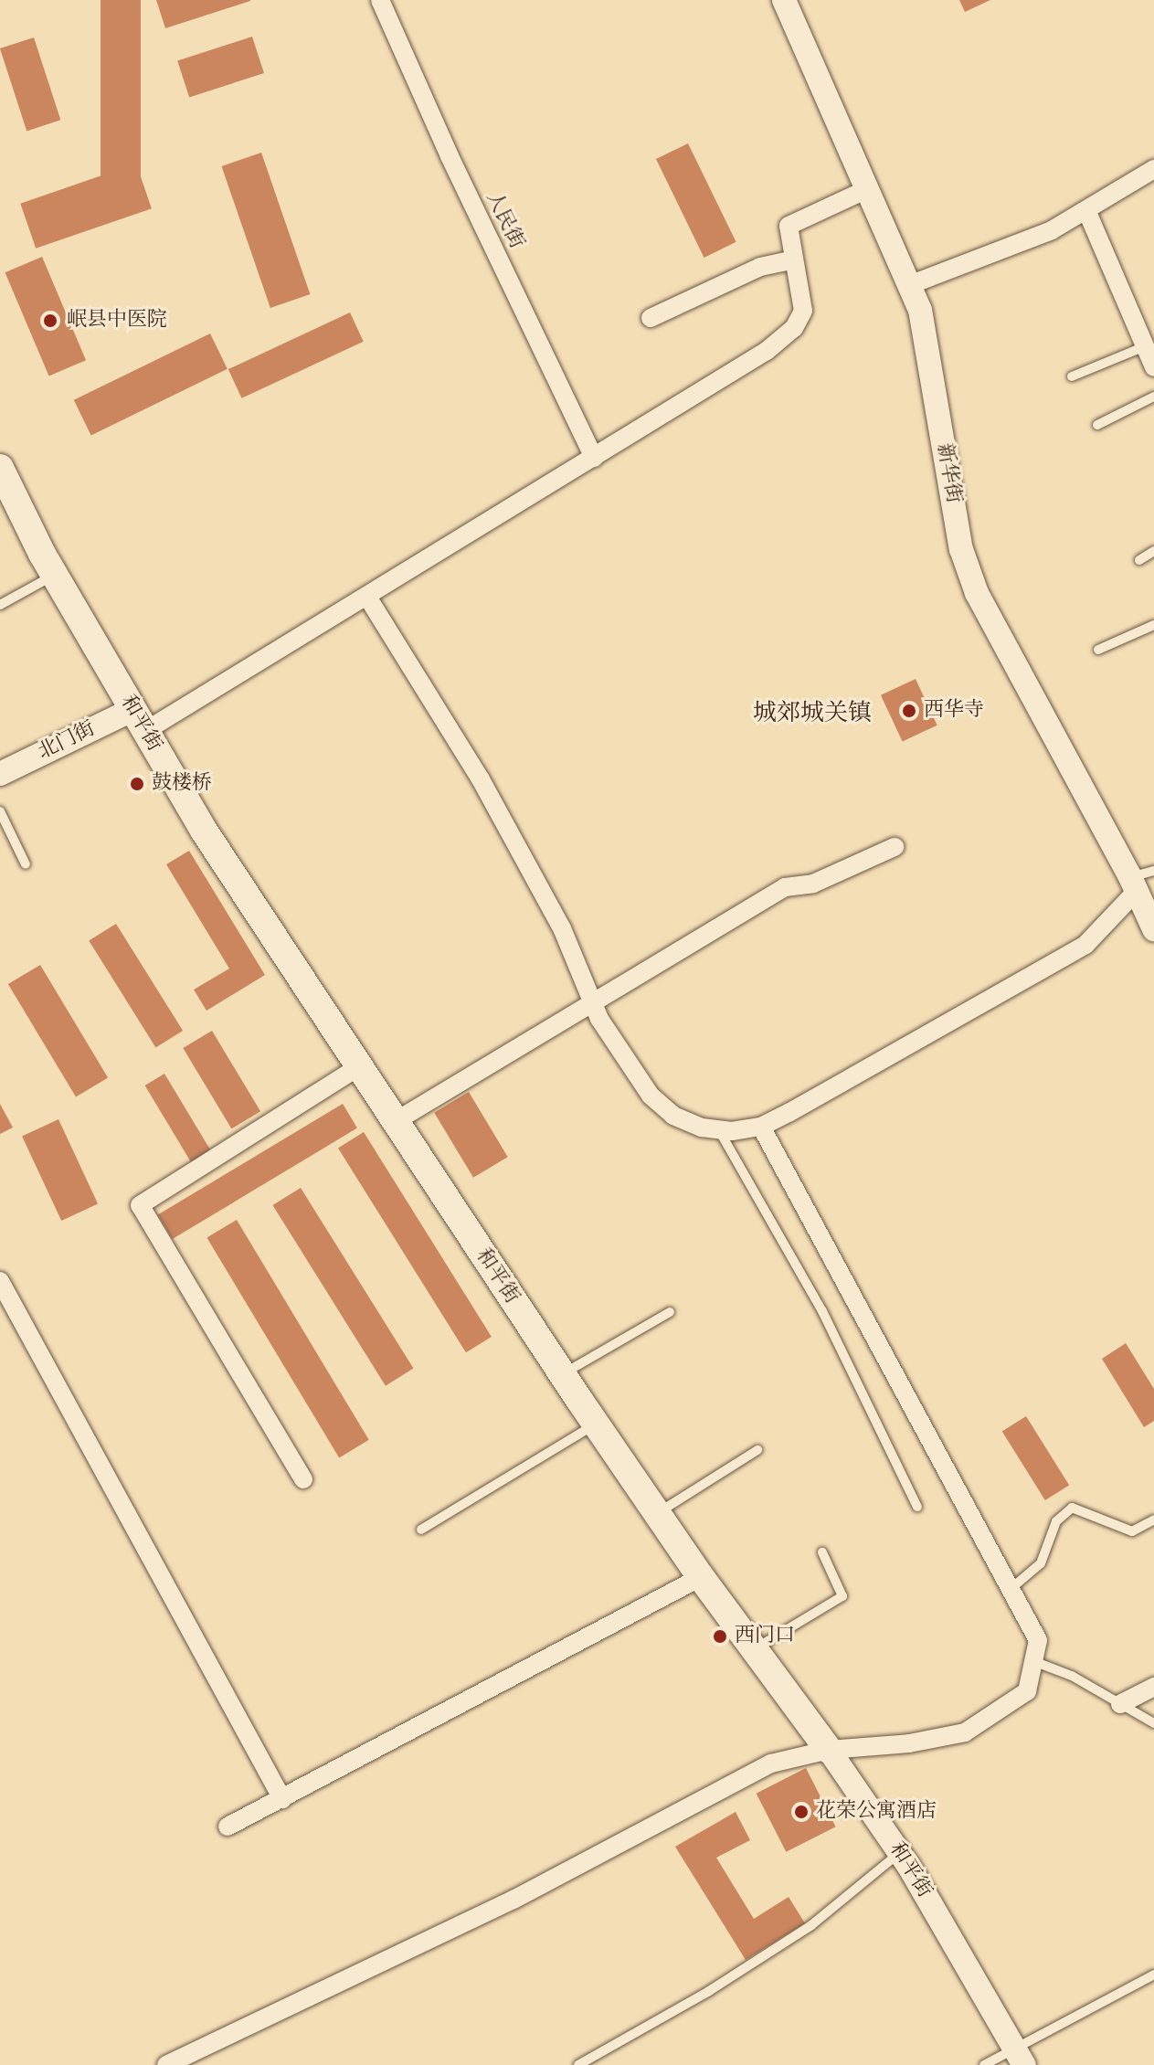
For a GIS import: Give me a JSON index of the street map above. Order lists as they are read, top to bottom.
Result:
{
  "streets": {
    "main road": ["和平街"],
    "street": ["人民街", "新华街", "北门街"]
  },
  "crossings": [
    ["和平街", "北门街"]
  ],
  "districts": ["城郊城关镇"],
  "places": [
    "岷县中医院",
    "西华寺",
    "鼓楼桥",
    "西门口",
    "花荣公寓酒店"
  ]
}
